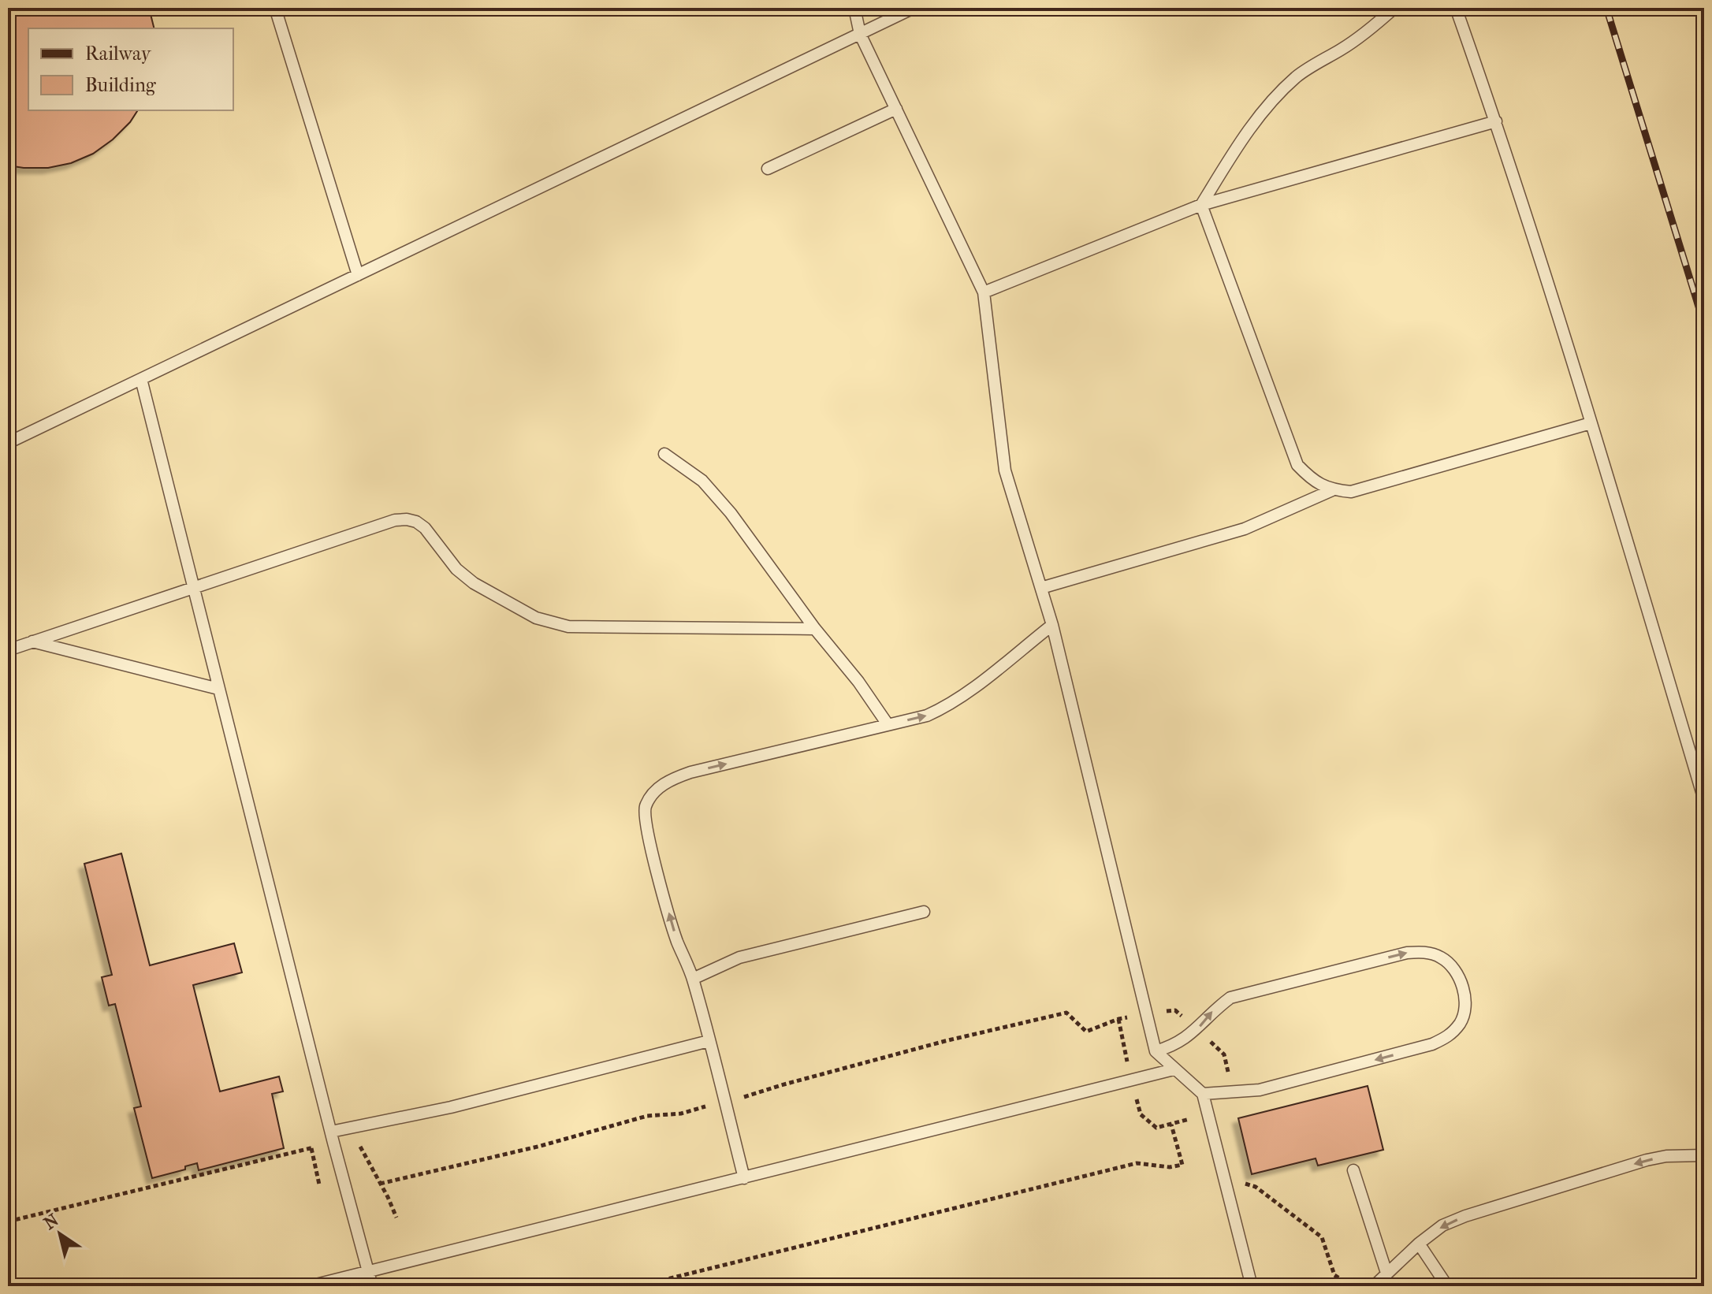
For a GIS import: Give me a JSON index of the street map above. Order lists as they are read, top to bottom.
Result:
{
  "legend": ["Railway", "Building"],
  "north": "top left"
}
